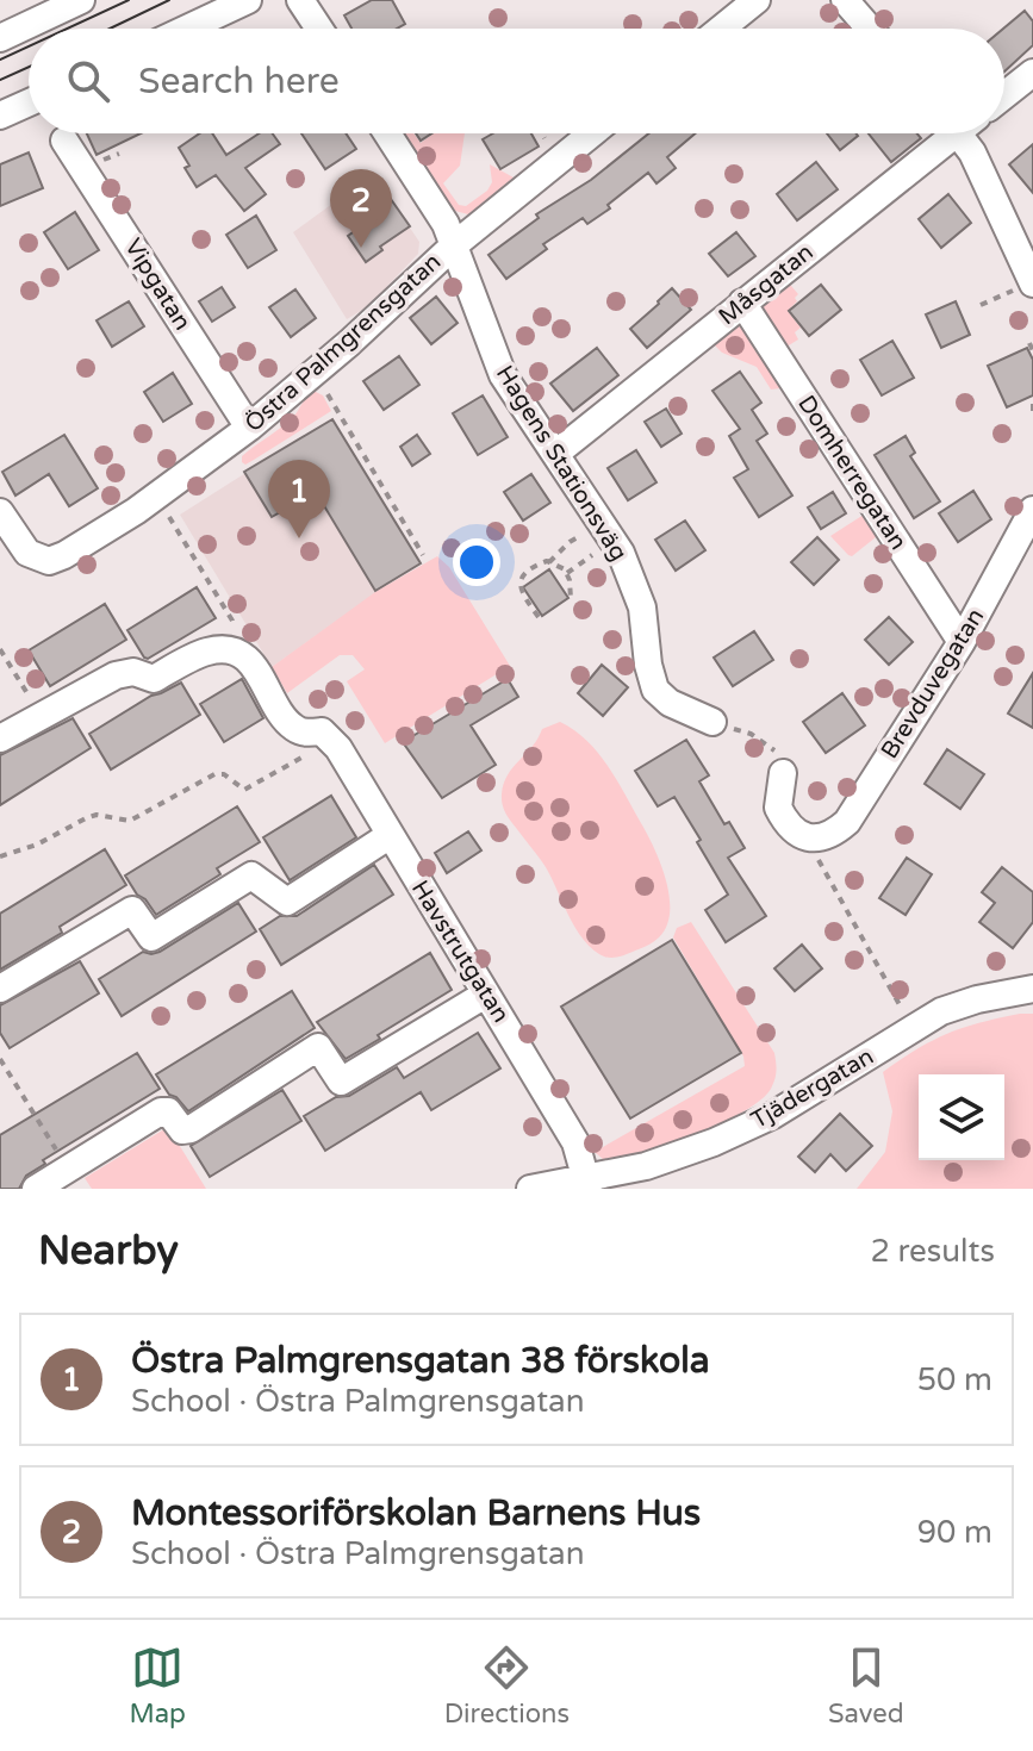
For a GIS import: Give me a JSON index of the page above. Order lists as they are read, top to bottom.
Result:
{
  "streets": {
    "street": [
      "Vipgatan",
      "Måsgatan",
      "Östra Palmgrensgatan",
      "Hagens Stationsväg",
      "Domherregatan",
      "Brevduvegatan",
      "Havstrutgatan",
      "Tjädergatan"
    ]
  },
  "crossings": [
    ["Vipgatan", "Östra Palmgrensgatan"],
    ["Måsgatan", "Hagens Stationsväg"],
    ["Måsgatan", "Domherregatan"],
    ["Östra Palmgrensgatan", "Hagens Stationsväg"],
    ["Domherregatan", "Brevduvegatan"],
    ["Havstrutgatan", "Tjädergatan"]
  ],
  "page": {
    "search": "Search here",
    "pins": ["2", "1"],
    "heading": ["Nearby", "2 results"],
    "list": [
      {
        "mark": "1",
        "name": "Östra Palmgrensgatan 38 förskola",
        "note": "School · Östra Palmgrensgatan",
        "value": "50 m"
      },
      {
        "mark": "2",
        "name": "Montessoriförskolan Barnens Hus",
        "note": "School · Östra Palmgrensgatan",
        "value": "90 m"
      }
    ],
    "nav": ["Map", "Directions", "Saved"]
  }
}
